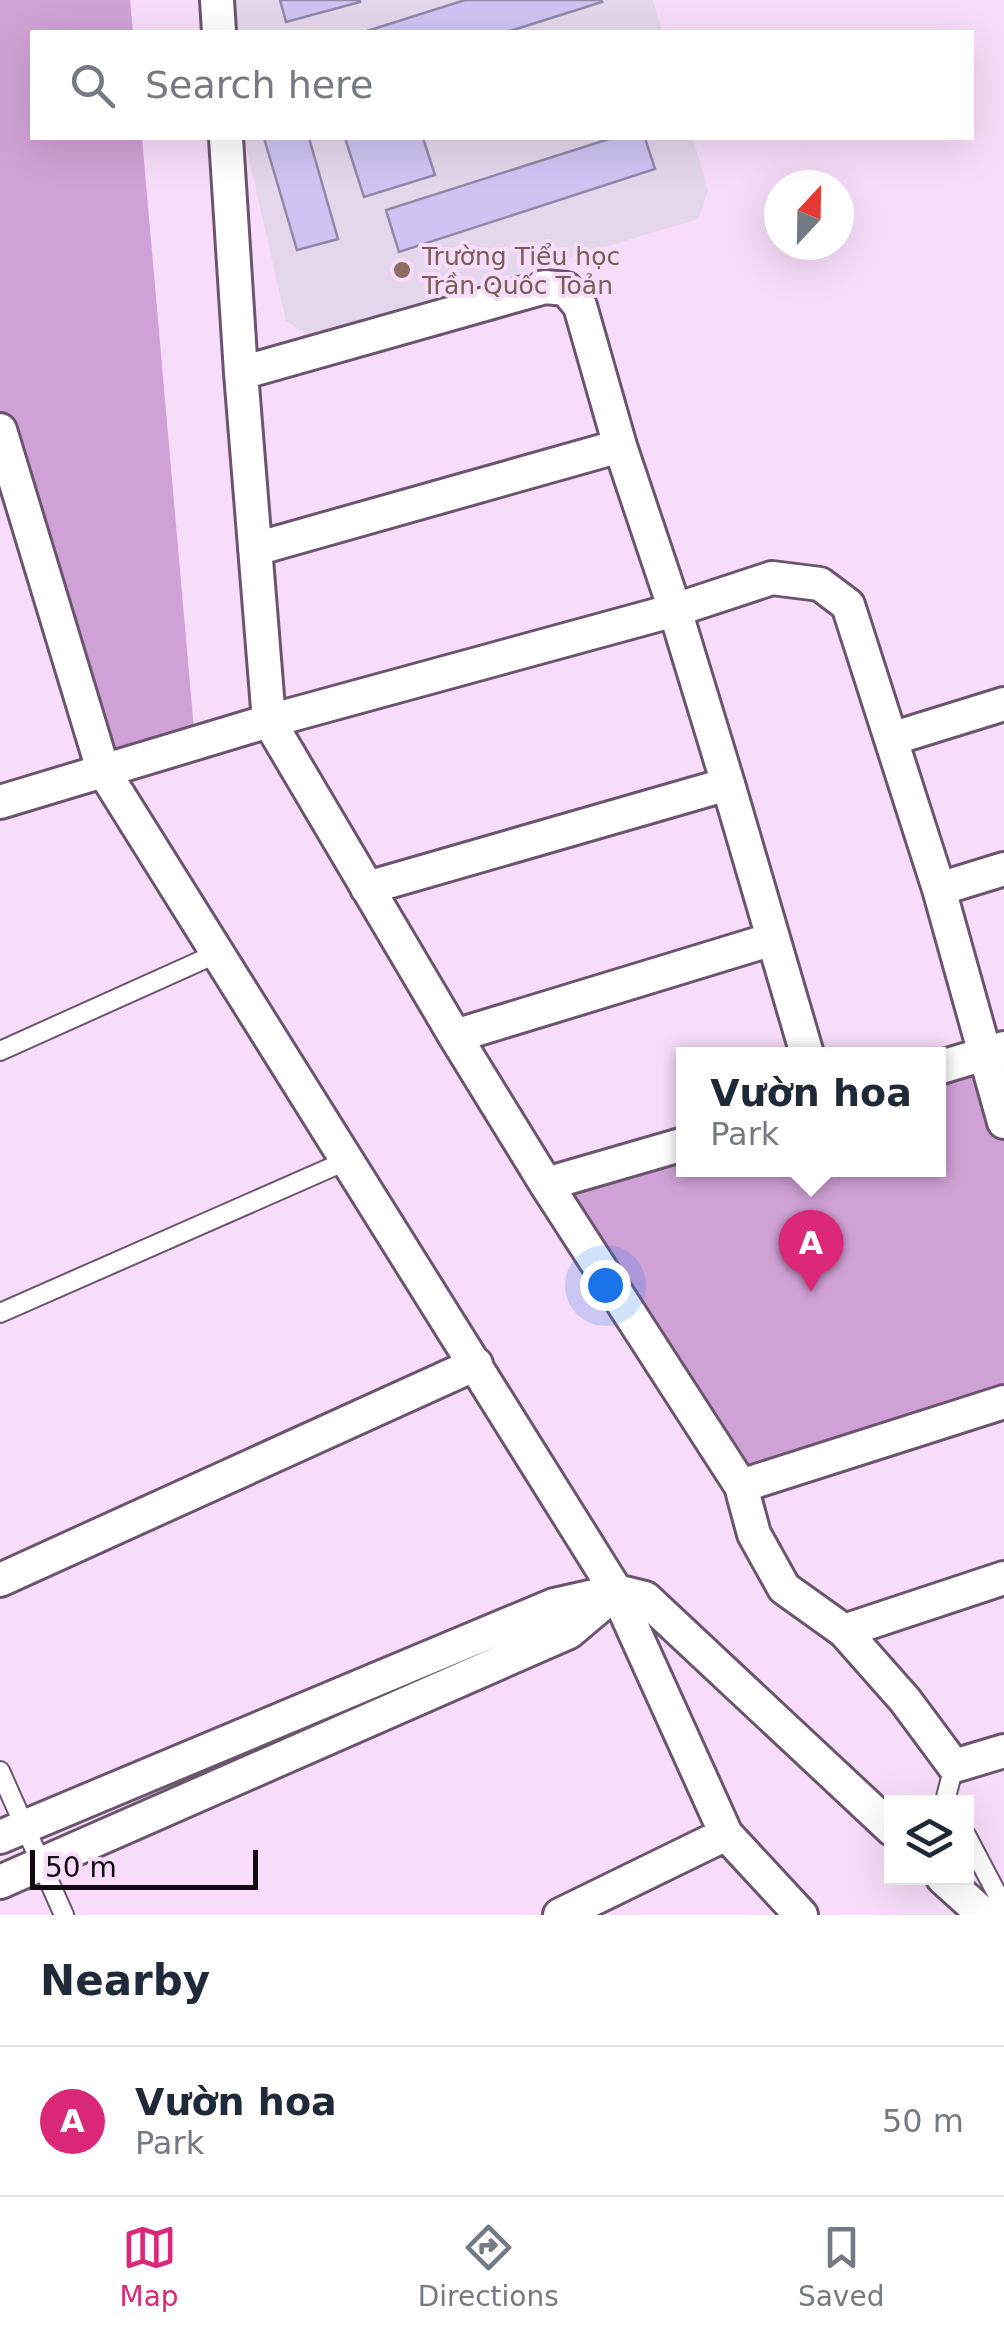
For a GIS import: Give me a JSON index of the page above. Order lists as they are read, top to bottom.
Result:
{
  "places": ["Trường Tiểu học Trần Quốc Toản"],
  "scale_bar": "50 m",
  "north": "top",
  "page": {
    "search": "Search here",
    "popup": ["Vườn hoa", "Park"],
    "pins": "A",
    "scale": "50 m",
    "heading": "Nearby",
    "list": [
      {
        "mark": "A",
        "name": "Vườn hoa",
        "note": "Park",
        "value": "50 m"
      }
    ],
    "nav": ["Map", "Directions", "Saved"]
  }
}
